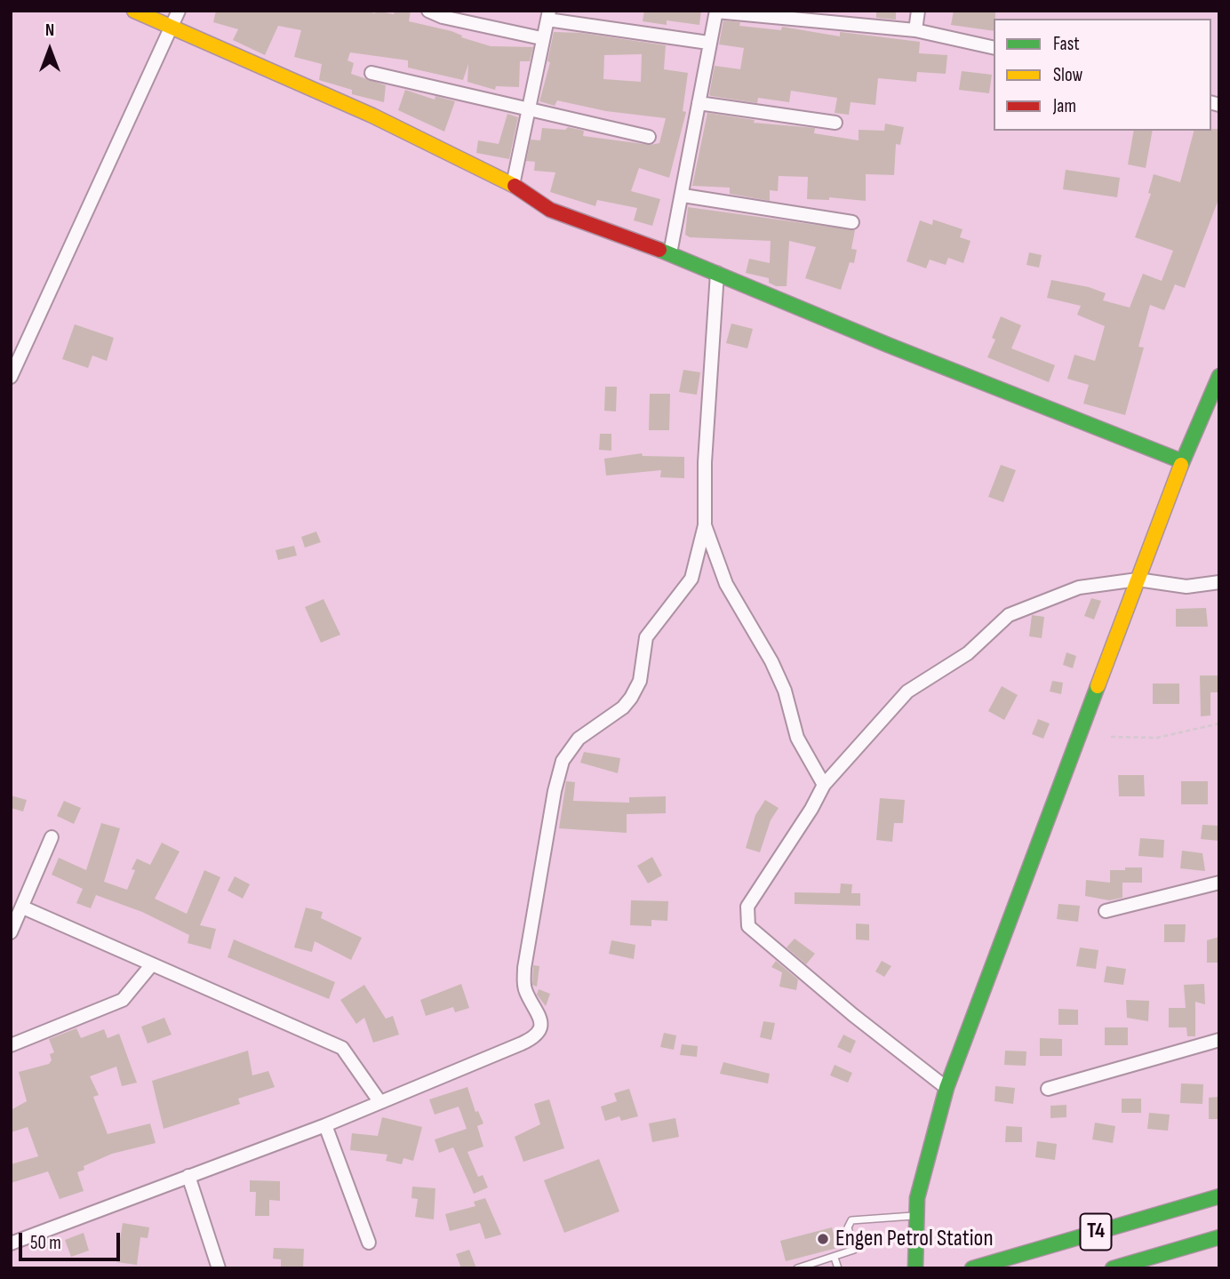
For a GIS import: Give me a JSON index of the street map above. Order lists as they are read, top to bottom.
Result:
{
  "streets": {
    "street": ["T4"]
  },
  "places": ["Engen Petrol Station"],
  "legend": ["Fast", "Slow", "Jam"],
  "scale_bar": "50 m",
  "north": "top"
}
